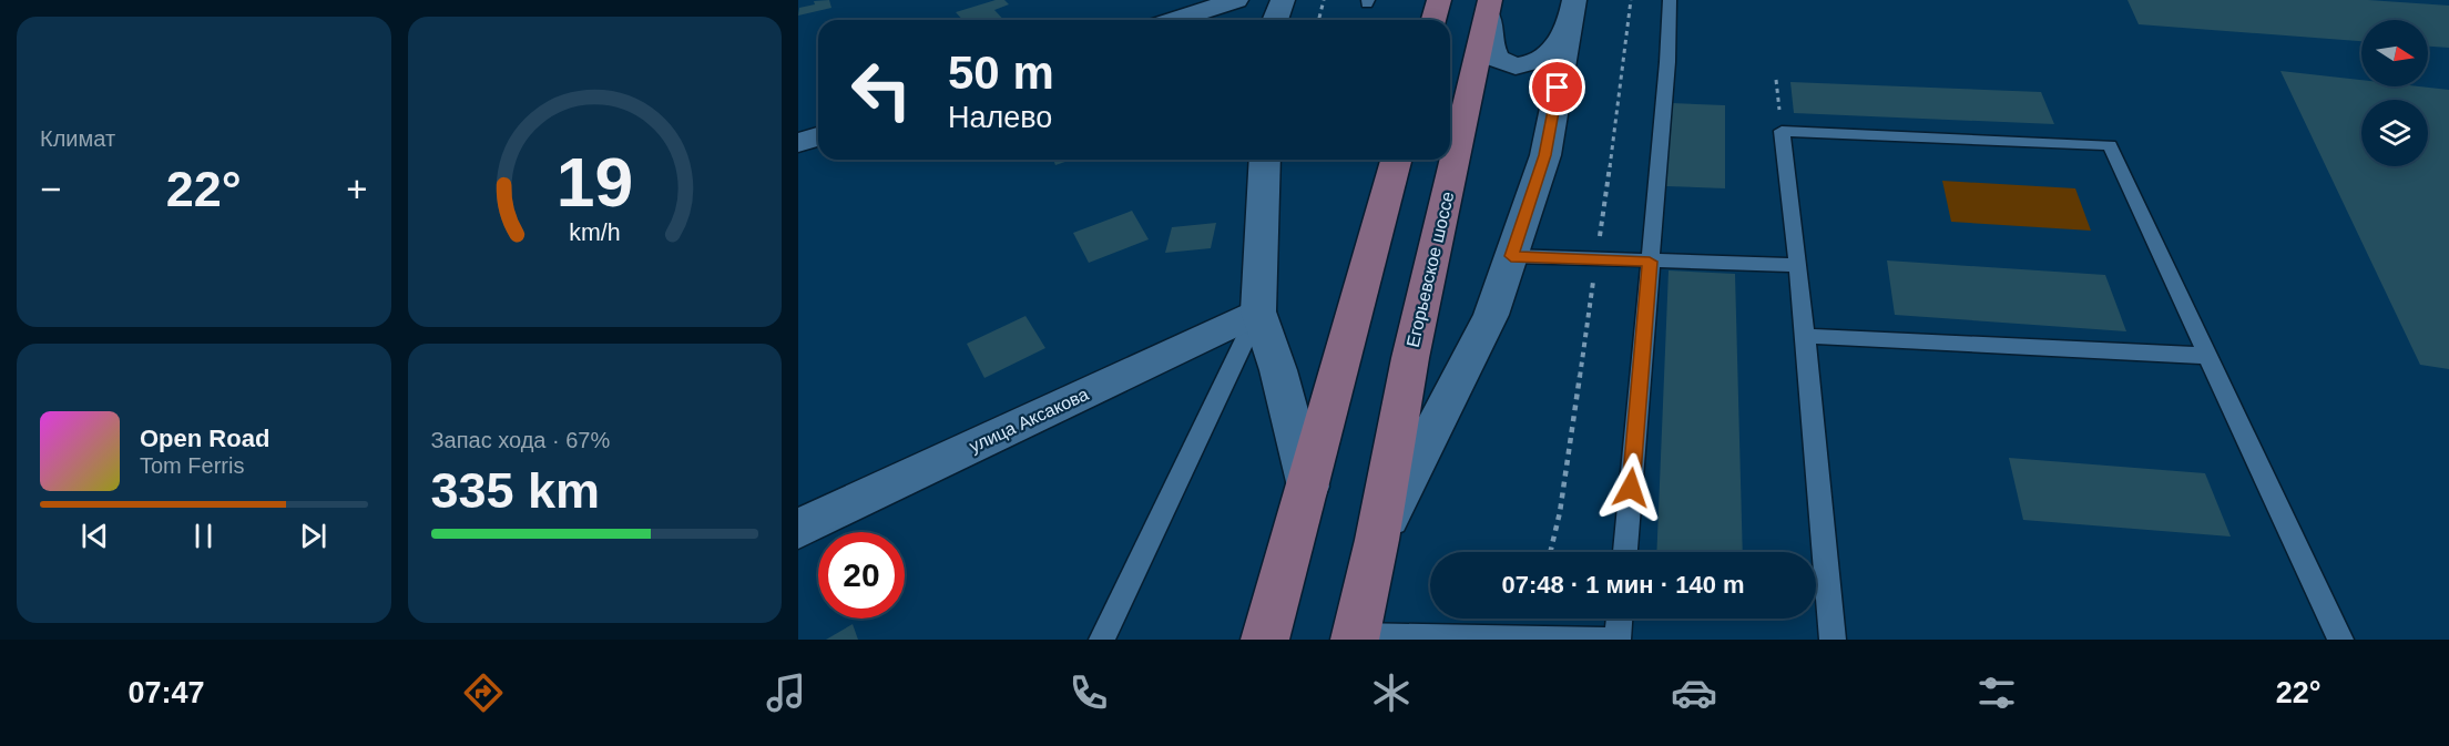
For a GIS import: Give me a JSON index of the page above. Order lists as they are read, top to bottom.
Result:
{
  "streets": {
    "main road": ["Егорьевское шоссе"],
    "street": ["улица Аксакова"]
  },
  "north": "right",
  "page": {
    "tile": [
      "Климат",
      ["Запас хода · 67%", "335 km"]
    ],
    "turn": ["50 m", "Налево"],
    "heat": ["−", "22°", "+"],
    "song": ["Open Road", "Tom Ferris"],
    "limit": "20",
    "trip": "07:48 · 1 мин · 140 m",
    "tabs": ["07:47", "22°"],
    "gauge": ["19", "km/h"]
  }
}
